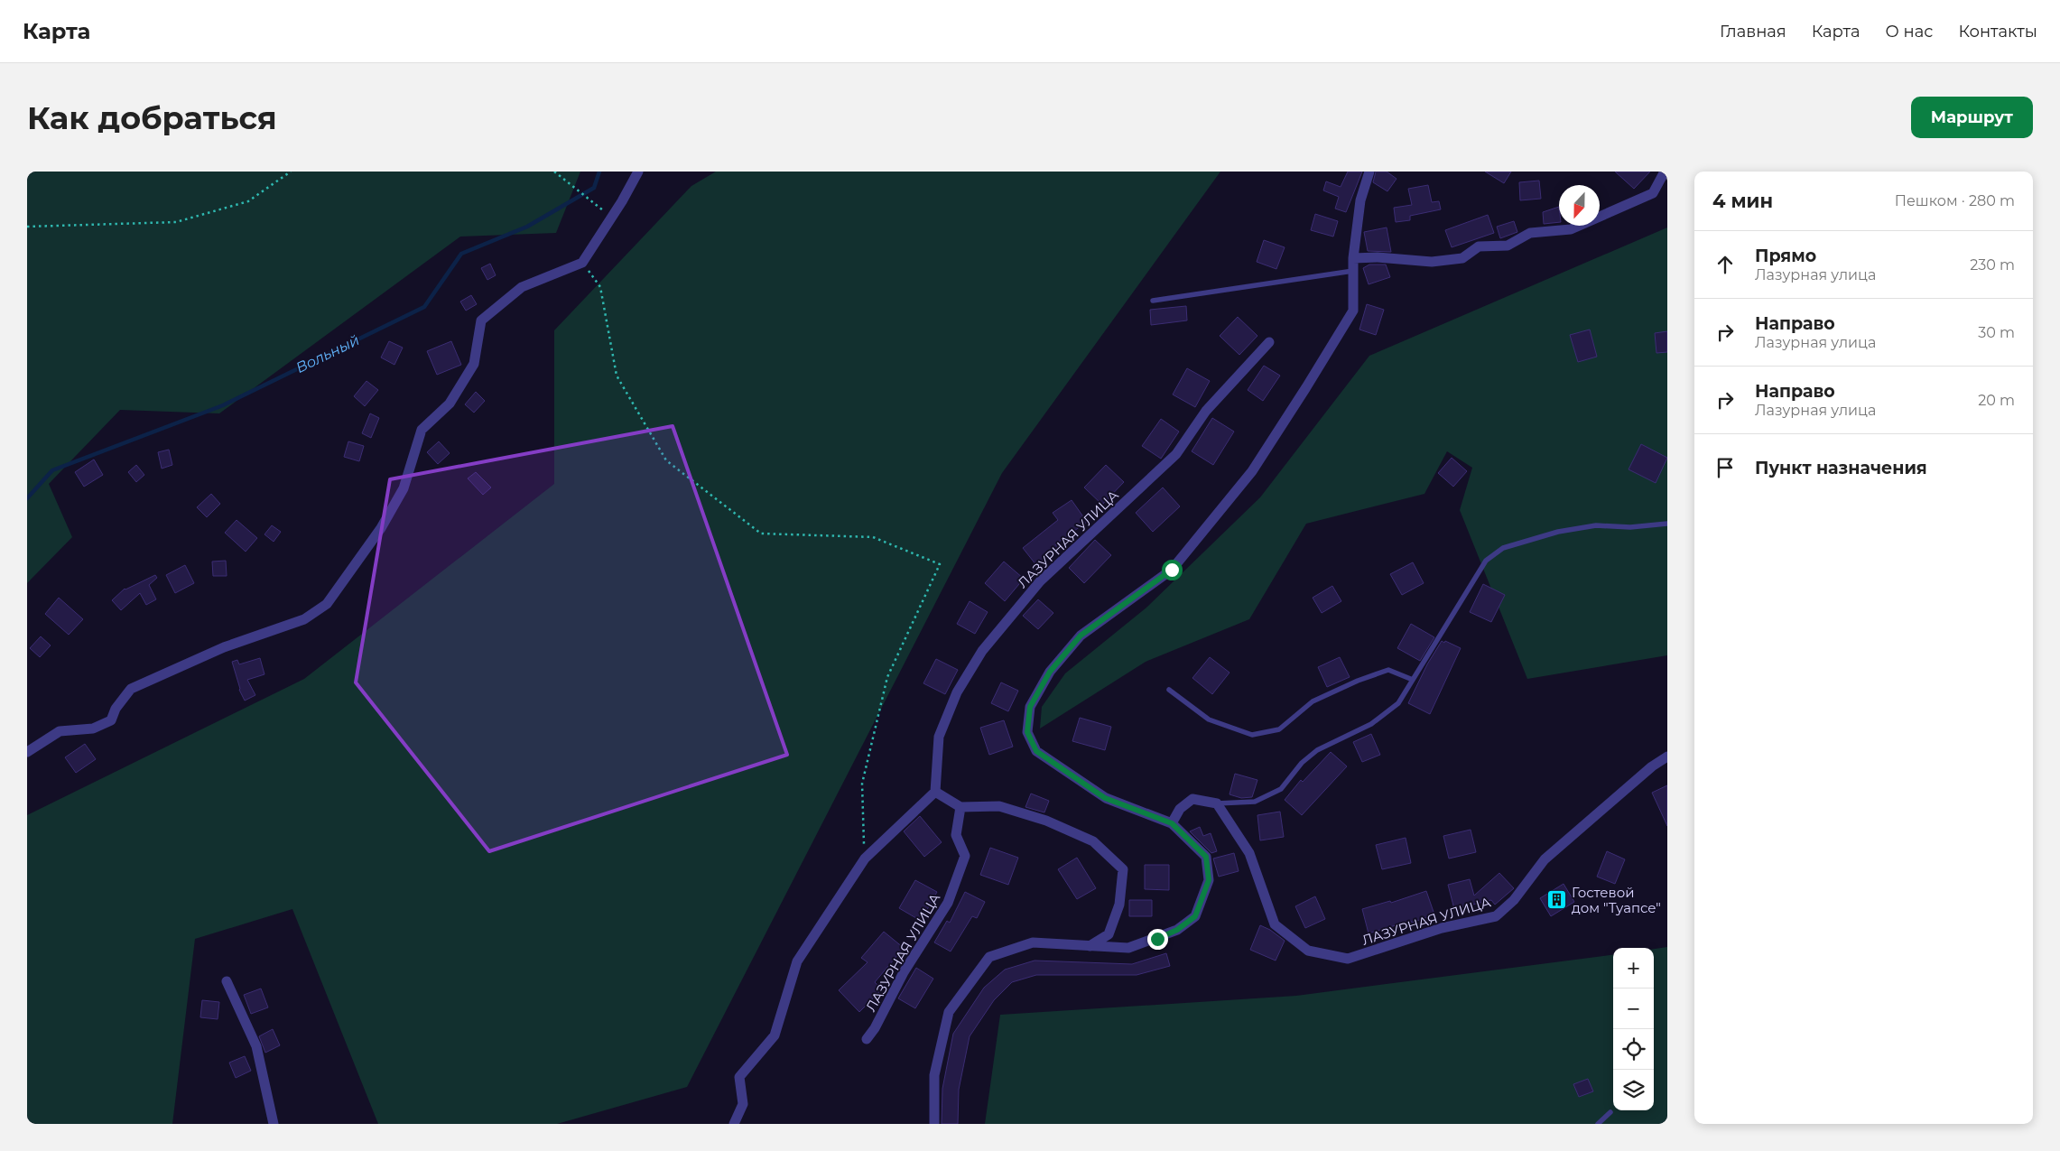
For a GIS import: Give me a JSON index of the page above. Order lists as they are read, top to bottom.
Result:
{
  "streets": {
    "street": ["ЛАЗУРНАЯ УЛИЦА"]
  },
  "water": ["Вольный"],
  "places": {
    "building": ["Гостевой дом \"Туапсе\""]
  },
  "north": "bottom",
  "page": {
    "header": "Карта",
    "nav": [
      "Главная",
      "Карта",
      "О нас",
      "Контакты"
    ],
    "buttons": "Маршрут",
    "title": "Как добраться",
    "heading": ["4 мин", "Пешком · 280 m"],
    "list": [
      ["Прямо", "Лазурная улица", "230 m"],
      ["Направо", "Лазурная улица", "30 m"],
      ["Направо", "Лазурная улица", "20 m"],
      "Пункт назначения"
    ],
    "map_buttons": ["+", "−"]
  }
}
